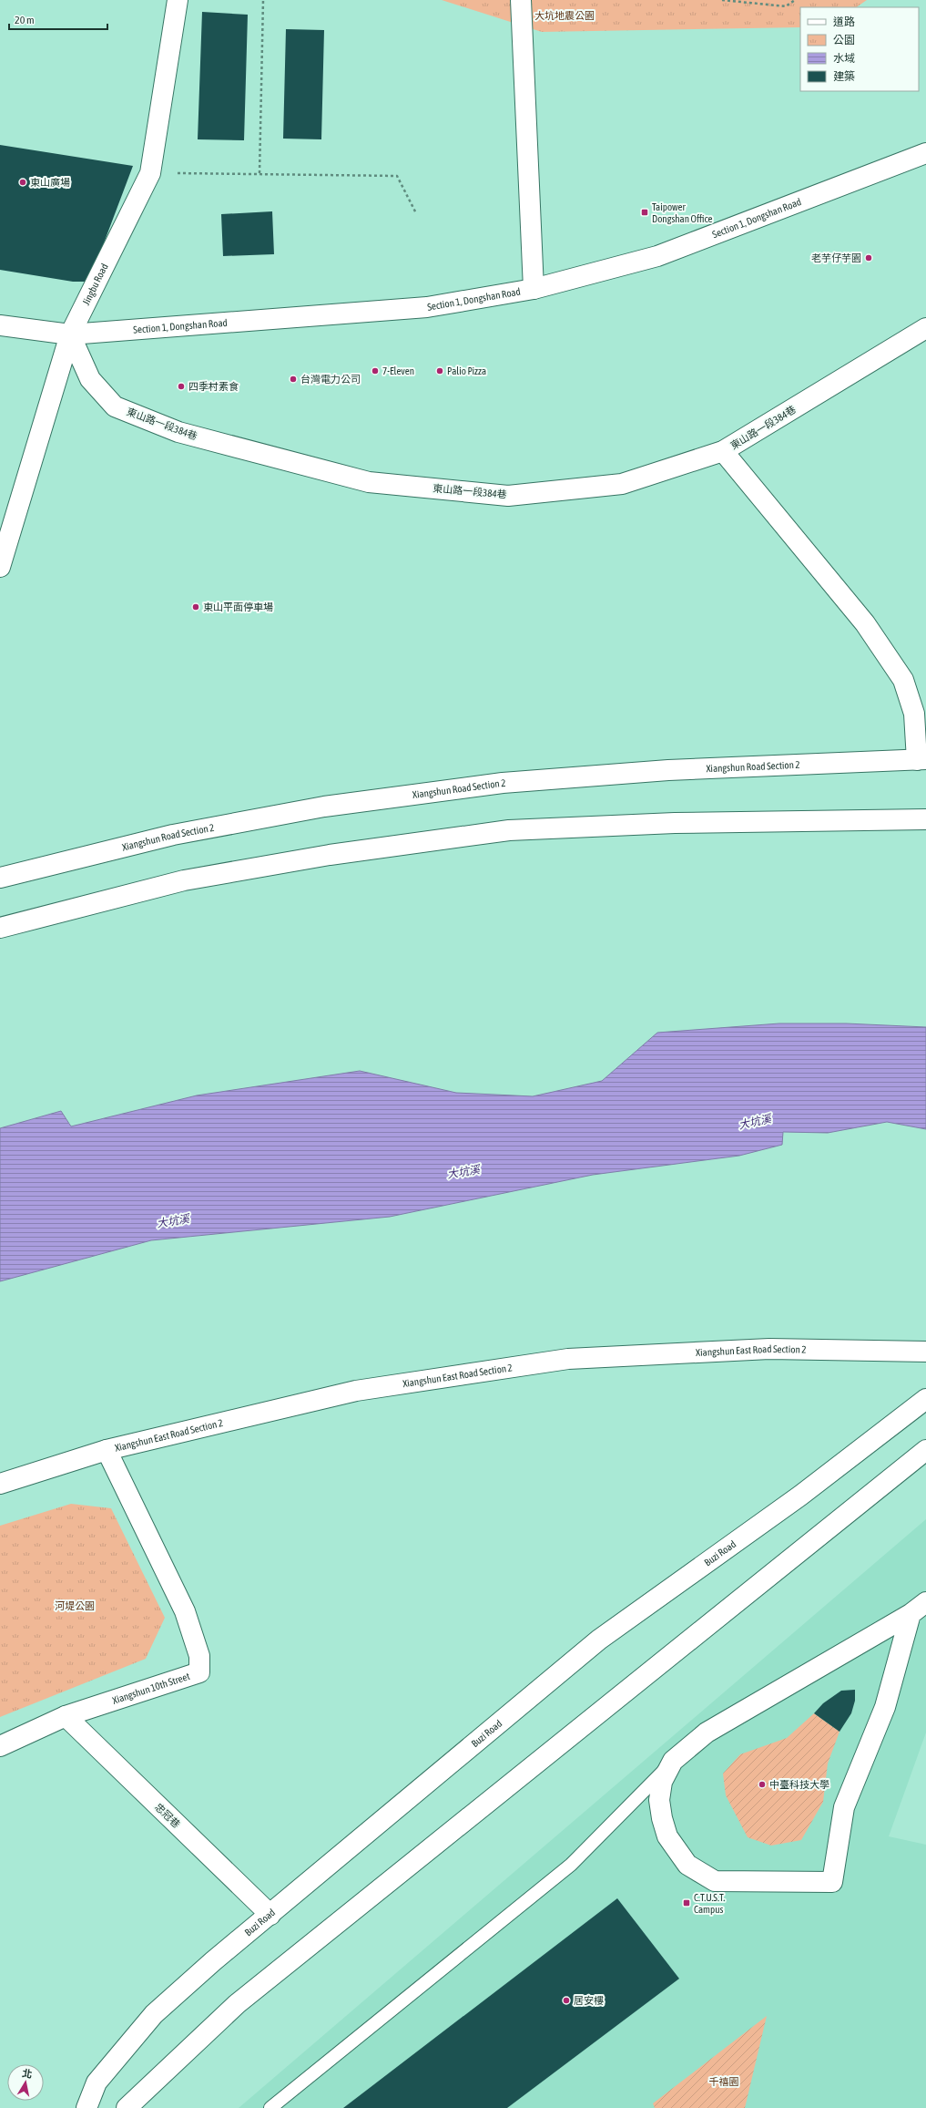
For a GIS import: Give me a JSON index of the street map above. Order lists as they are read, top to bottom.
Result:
{
  "streets": {
    "street": [
      "Section 1, Dongshan Road",
      "Jingbu Road",
      "東山路一段384巷",
      "Xiangshun Road Section 2",
      "Xiangshun East Road Section 2",
      "Buzi Road",
      "Xiangshun 10th Street",
      "忠冠巷"
    ]
  },
  "crossings": [
    ["Section 1, Dongshan Road", "Jingbu Road"],
    ["Section 1, Dongshan Road", "東山路一段384巷"],
    ["Jingbu Road", "東山路一段384巷"],
    ["Xiangshun East Road Section 2", "Xiangshun 10th Street"],
    ["Buzi Road", "忠冠巷"],
    ["Xiangshun 10th Street", "忠冠巷"]
  ],
  "water": ["大坑溪"],
  "parks": ["大坑地震公園", "河堤公園", "千禧園"],
  "places": {
    "other": [
      "東山廣場",
      "老芋仔芋園",
      "7-Eleven",
      "Palio Pizza",
      "台灣電力公司",
      "四季村素食",
      "東山平面停車場",
      "中臺科技大學",
      "居安樓"
    ],
    "transit": ["Taipower Dongshan Office", "C.T.U.S.T. Campus"]
  },
  "legend": [
    "道路",
    "公園",
    "水域",
    "建築"
  ],
  "scale_bar": "20 m",
  "north": "top"
}
